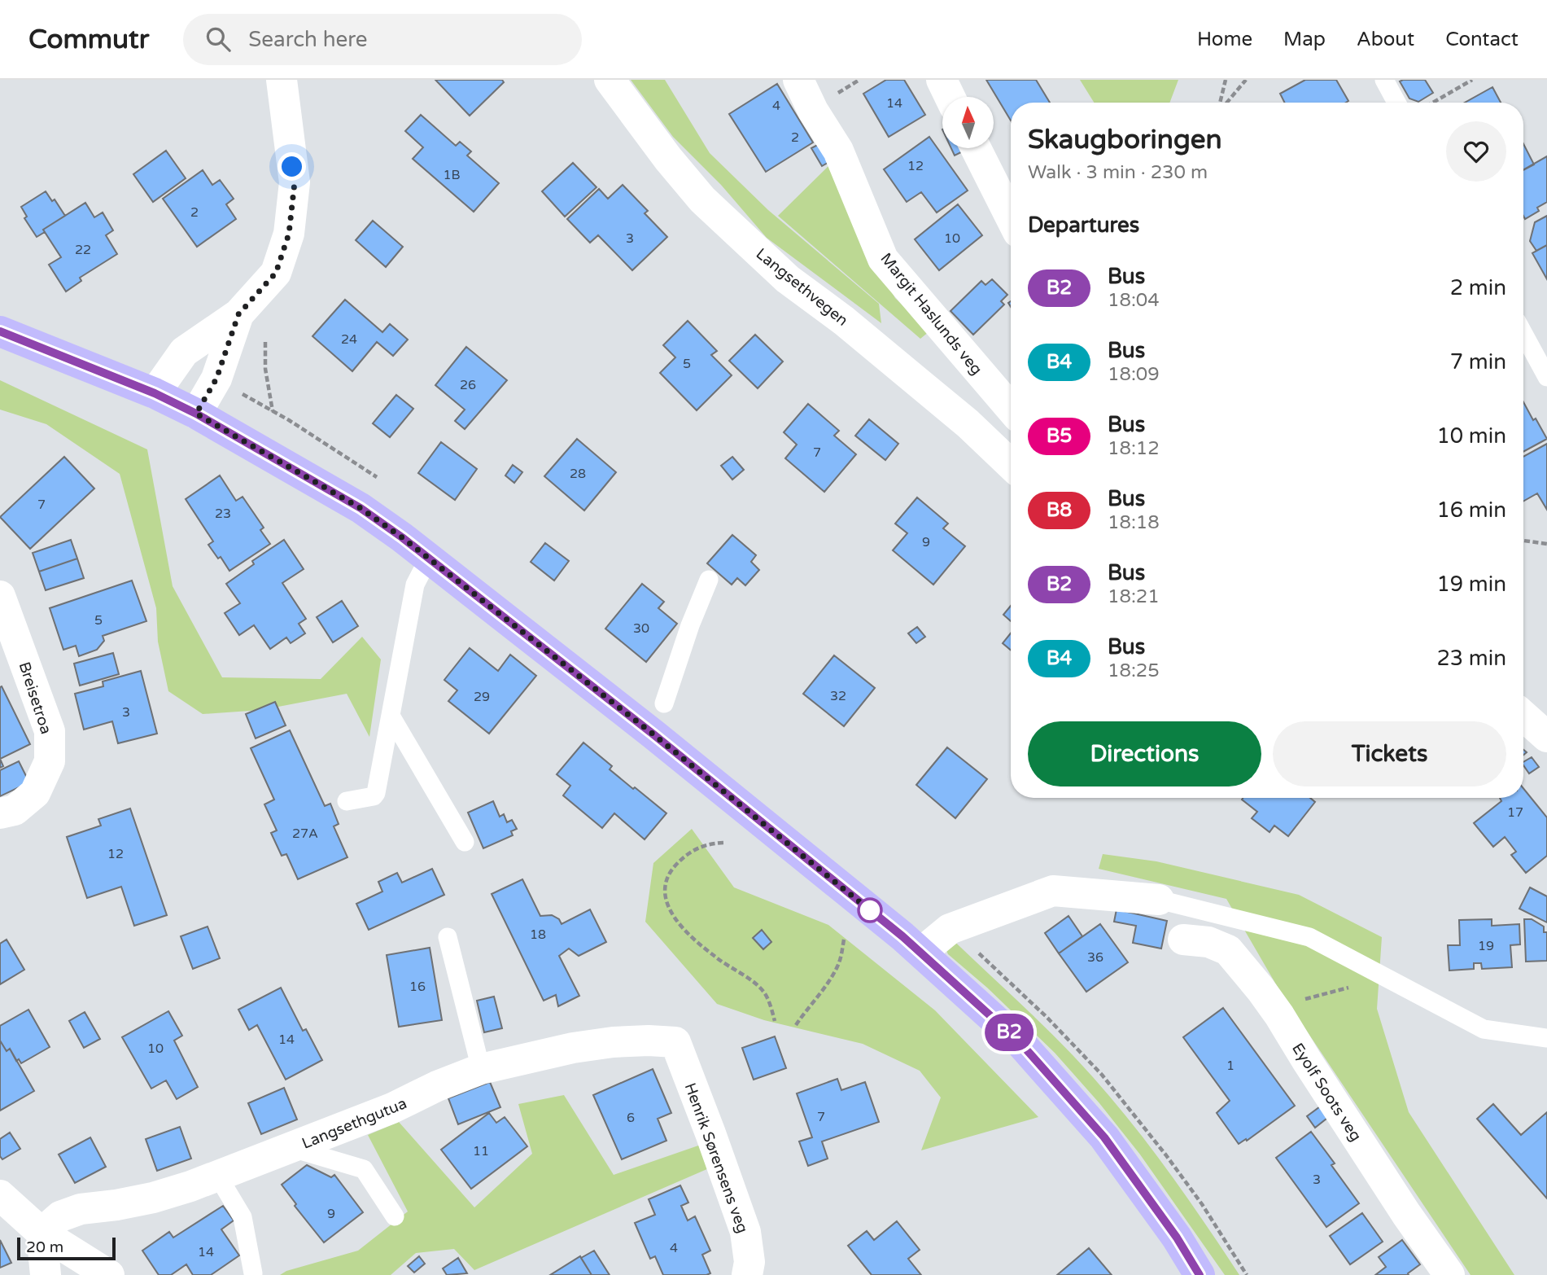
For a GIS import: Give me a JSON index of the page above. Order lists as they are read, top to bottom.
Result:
{
  "streets": {
    "street": [
      "Langsethvegen",
      "Margit Haslunds veg",
      "Breisetroa",
      "Eyolf Soots veg",
      "Langsethgutua",
      "Henrik Sørensens veg"
    ]
  },
  "crossings": [
    ["Langsethgutua", "Henrik Sørensens veg"]
  ],
  "lines": ["bus line B2"],
  "house_numbers": [
    "14",
    "4",
    "2",
    "12",
    "1B",
    "2",
    "3",
    "10",
    "22",
    "24",
    "5",
    "26",
    "7",
    "28",
    "7",
    "23",
    "9",
    "5",
    "30",
    "32",
    "29",
    "3",
    "17",
    "27A",
    "12",
    "18",
    "19",
    "36",
    "16",
    "14",
    "10",
    "1",
    "7",
    "6",
    "11",
    "3",
    "9",
    "4",
    "14"
  ],
  "scale_bar": "20 m",
  "north": "top",
  "page": {
    "header": "Commutr",
    "search": "Search here",
    "nav": [
      "Home",
      "Map",
      "About",
      "Contact"
    ],
    "on_map": "B2",
    "heading": [
      ["Skaugboringen", "Walk · 3 min · 230 m"],
      "Departures"
    ],
    "list": [
      {
        "mark": "B2",
        "name": "Bus",
        "note": "18:04",
        "value": "2 min"
      },
      {
        "mark": "B4",
        "name": "Bus",
        "note": "18:09",
        "value": "7 min"
      },
      {
        "mark": "B5",
        "name": "Bus",
        "note": "18:12",
        "value": "10 min"
      },
      {
        "mark": "B8",
        "name": "Bus",
        "note": "18:18",
        "value": "16 min"
      },
      {
        "mark": "B2",
        "name": "Bus",
        "note": "18:21",
        "value": "19 min"
      },
      {
        "mark": "B4",
        "name": "Bus",
        "note": "18:25",
        "value": "23 min"
      }
    ],
    "buttons": ["Directions", "Tickets"],
    "scale": "20 m"
  }
}
